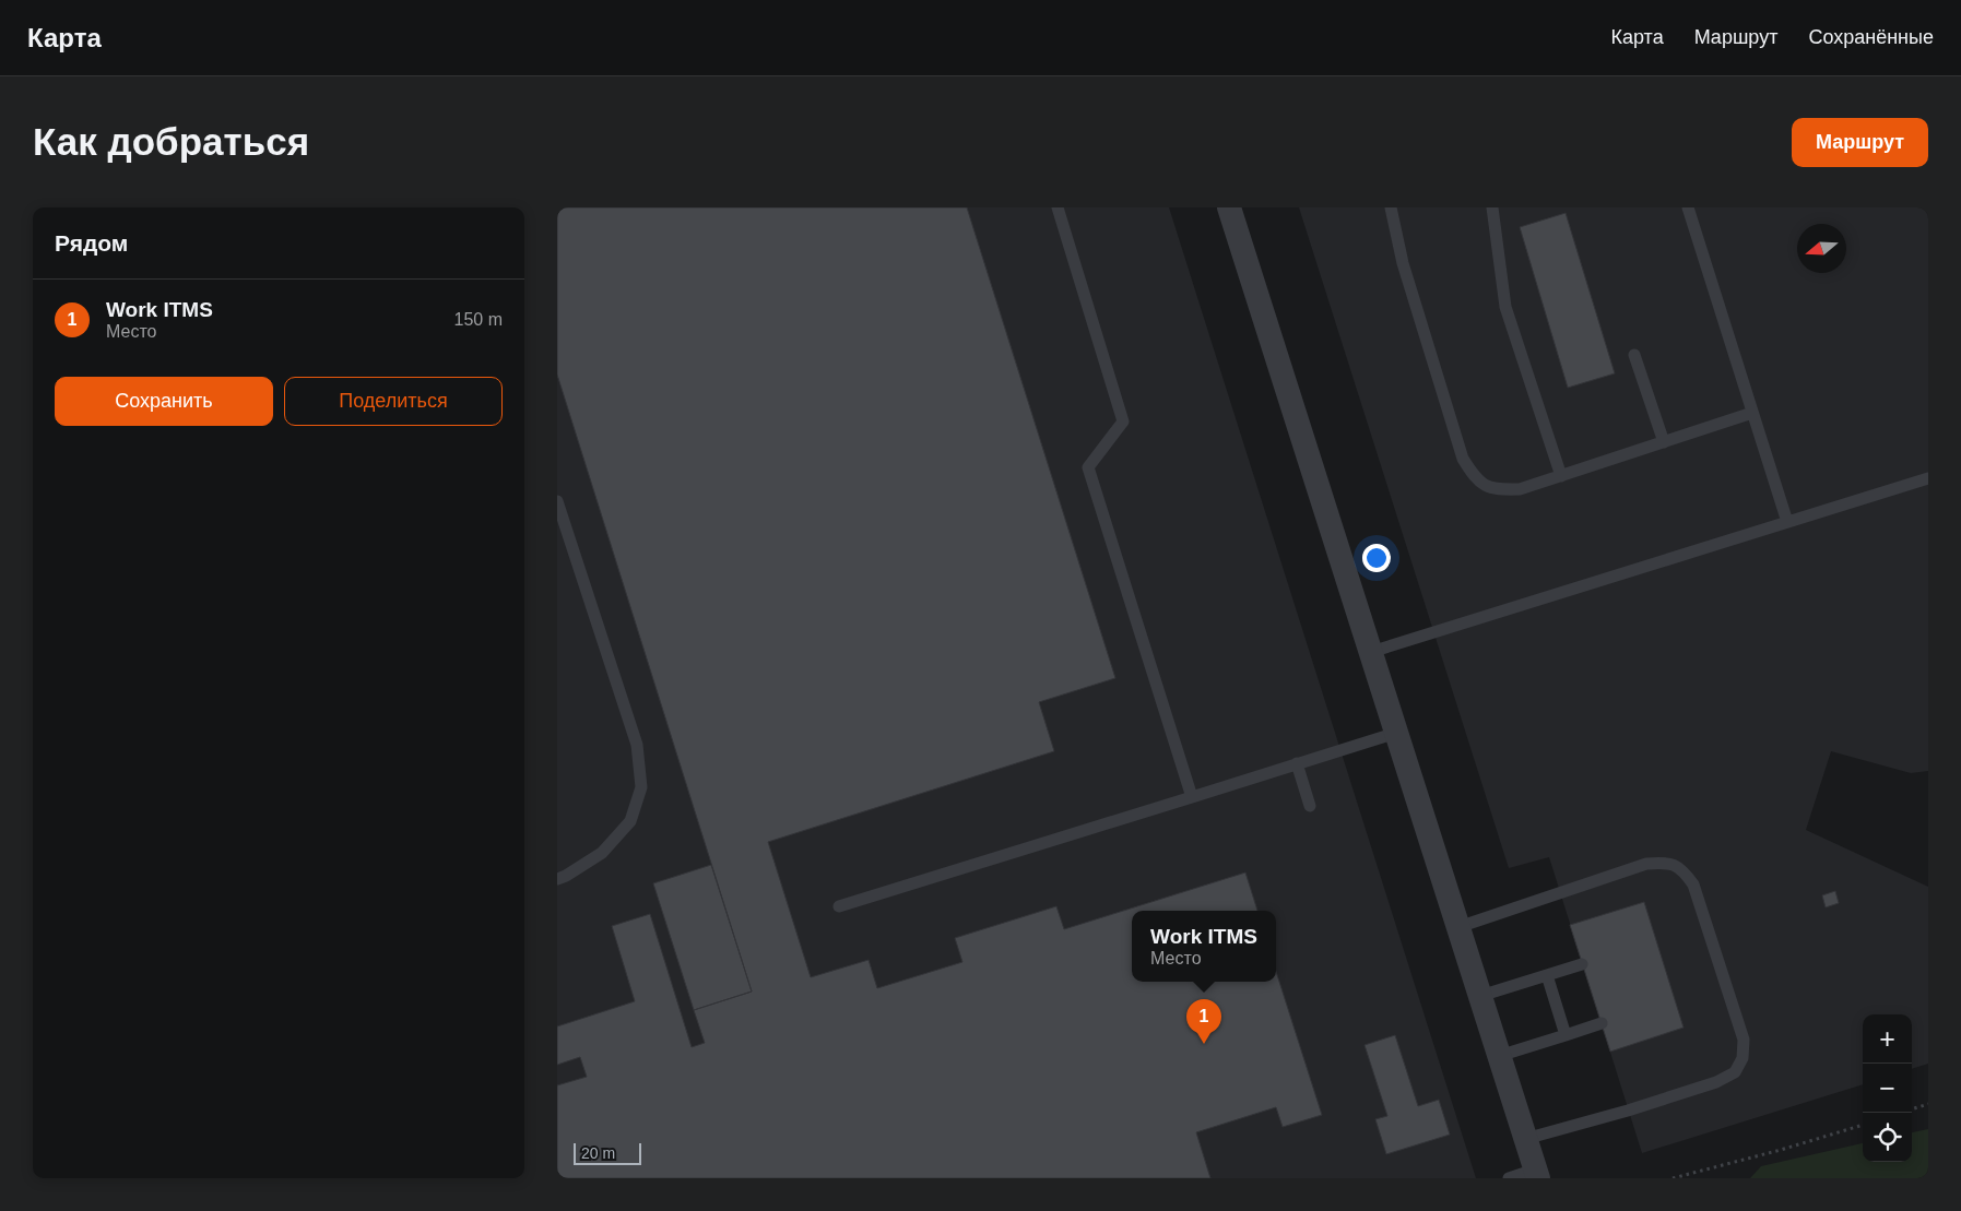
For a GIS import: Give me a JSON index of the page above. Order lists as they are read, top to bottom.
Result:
{
  "scale_bar": "20 m",
  "north": "left",
  "page": {
    "header": "Карта",
    "nav": ["Карта", "Маршрут", "Сохранённые"],
    "buttons": [
      "Маршрут",
      ["Сохранить", "Поделиться"]
    ],
    "title": "Как добраться",
    "heading": "Рядом",
    "list": [
      {
        "mark": "1",
        "name": "Work ITMS",
        "note": "Место",
        "value": "150 m"
      }
    ],
    "popup": ["Work ITMS", "Место"],
    "pins": "1",
    "map_buttons": ["+", "−"],
    "scale": "20 m"
  }
}
